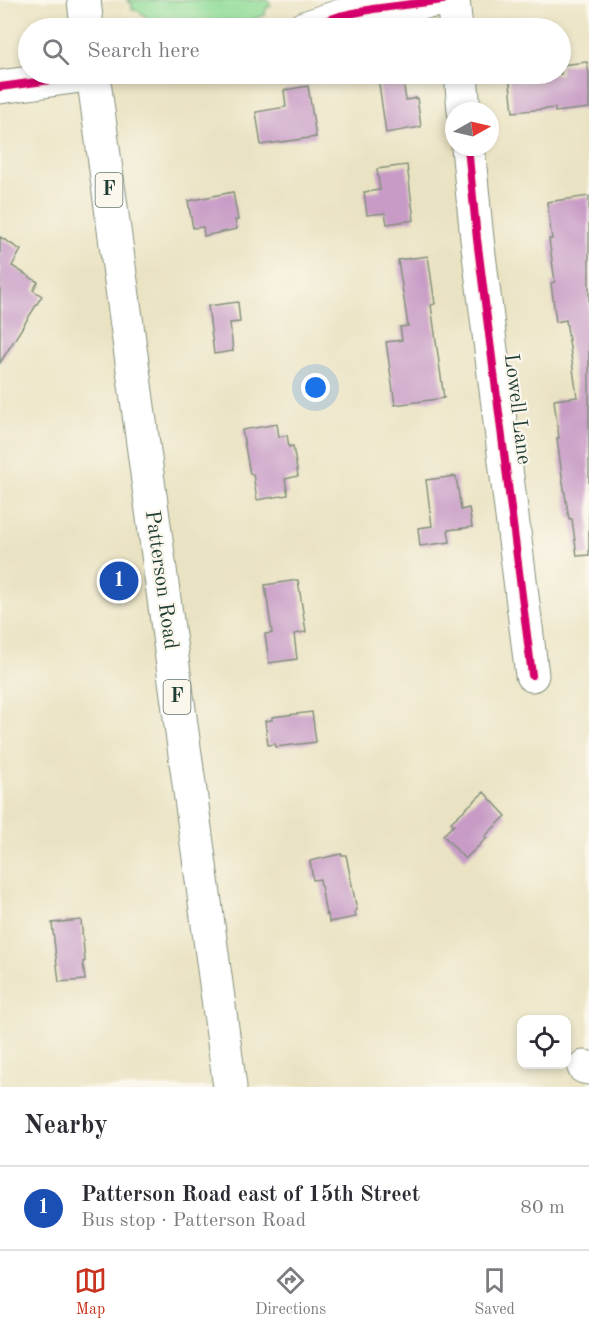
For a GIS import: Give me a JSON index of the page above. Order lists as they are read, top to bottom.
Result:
{
  "streets": {
    "main road": ["F", "Lowell Lane", "Patterson Road"]
  },
  "north": "right",
  "page": {
    "search": "Search here",
    "pins": "1",
    "heading": "Nearby",
    "list": [
      {
        "mark": "1",
        "name": "Patterson Road east of 15th Street",
        "note": "Bus stop · Patterson Road",
        "value": "80 m"
      }
    ],
    "nav": ["Map", "Directions", "Saved"]
  }
}
